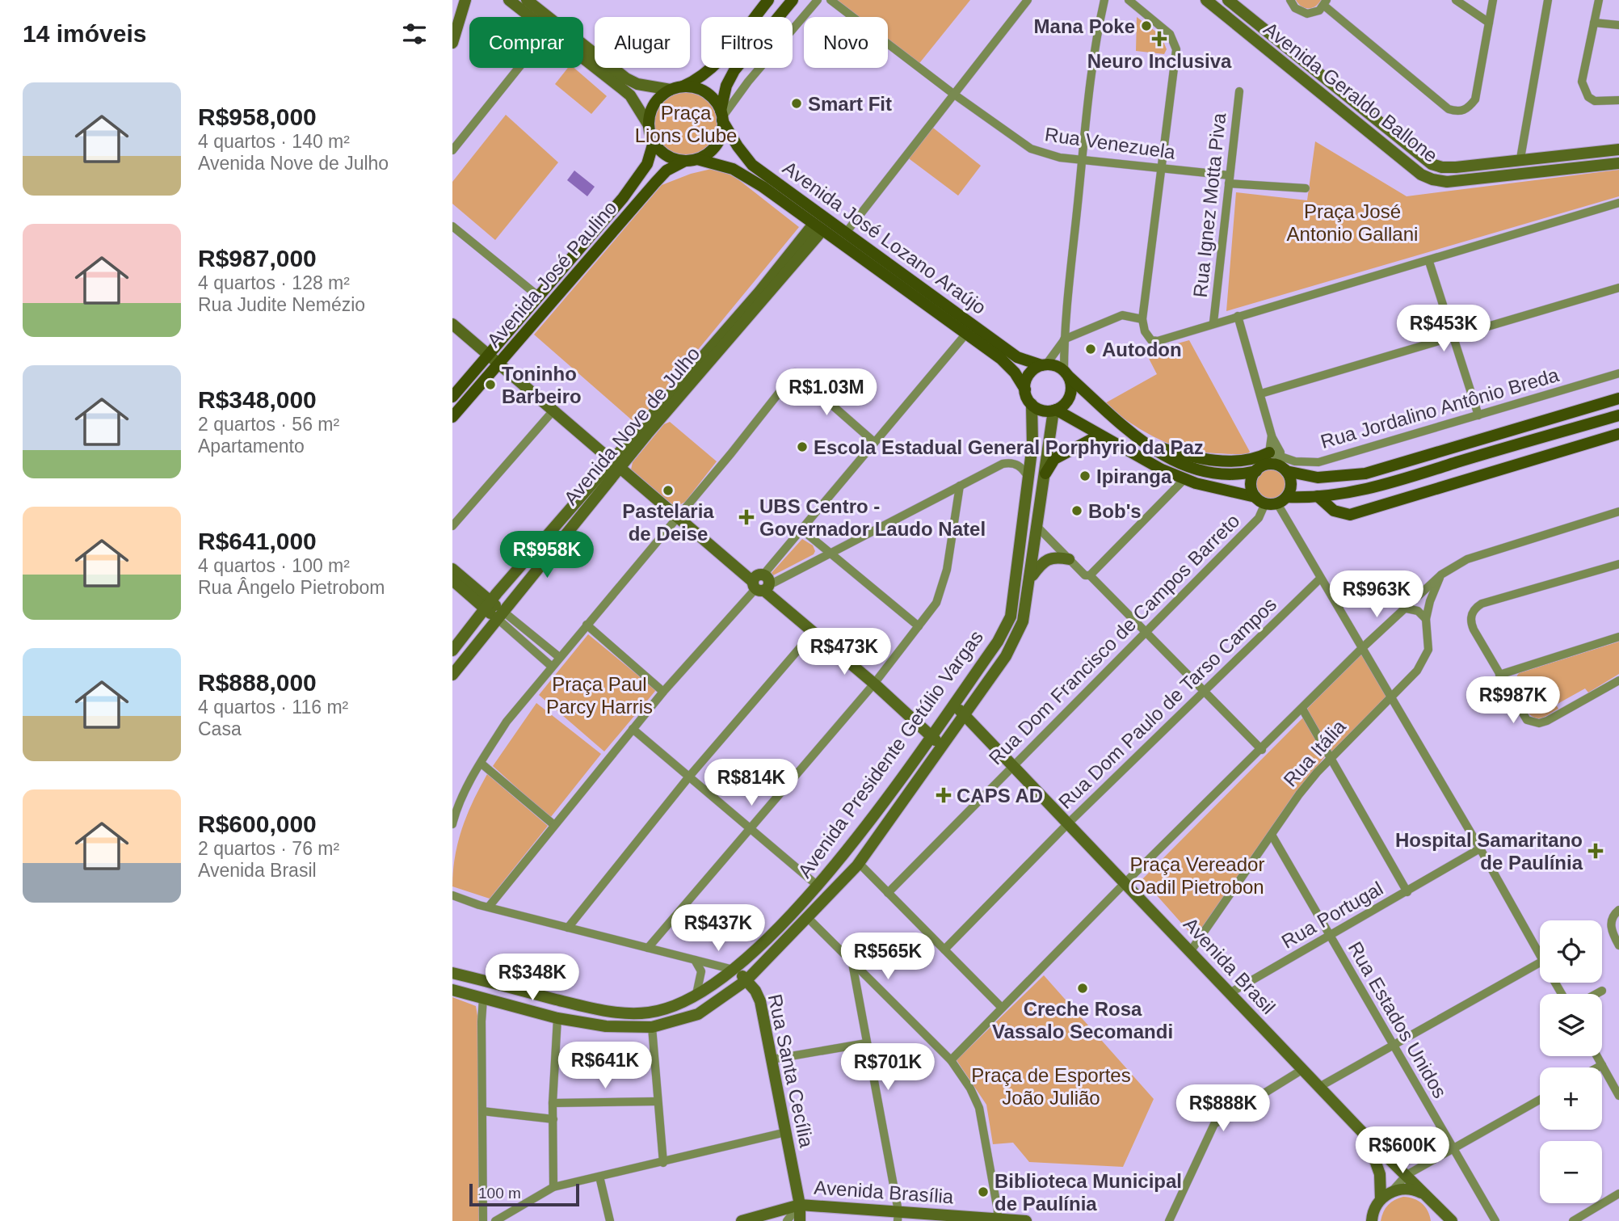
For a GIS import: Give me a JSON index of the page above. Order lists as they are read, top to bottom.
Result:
{
  "streets": {
    "main road": ["Avenida José Lozano Araújo", "Avenida José Paulino"],
    "street": [
      "Avenida Geraldo Ballone",
      "Rua Venezuela",
      "Rua Ignez Motta Piva",
      "Rua Jordalino Antônio Breda",
      "Avenida Nove de Julho",
      "Rua Dom Francisco de Campos Barreto",
      "Rua Dom Paulo de Tarso Campos",
      "Rua Itália",
      "Avenida Presidente Getúlio Vargas",
      "Rua Portugal",
      "Avenida Brasil",
      "Rua Estados Unidos",
      "Rua Santa Cecília",
      "Avenida Brasília"
    ]
  },
  "crossings": [
    ["Rua Venezuela", "Rua Ignez Motta Piva"],
    ["Avenida José Lozano Araújo", "Avenida José Paulino"],
    ["Avenida José Lozano Araújo", "Avenida Nove de Julho"],
    ["Avenida José Lozano Araújo", "Avenida Presidente Getúlio Vargas"],
    ["Rua Jordalino Antônio Breda", "Rua Dom Francisco de Campos Barreto"],
    ["Rua Dom Francisco de Campos Barreto", "Avenida Brasil"],
    ["Rua Dom Paulo de Tarso Campos", "Avenida Brasil"],
    ["Rua Itália", "Avenida Brasil"],
    ["Rua Itália", "Rua Estados Unidos"],
    ["Avenida Presidente Getúlio Vargas", "Avenida Brasil"],
    ["Avenida Presidente Getúlio Vargas", "Rua Santa Cecília"],
    ["Rua Portugal", "Avenida Brasil"],
    ["Rua Portugal", "Rua Estados Unidos"],
    ["Rua Santa Cecília", "Avenida Brasília"]
  ],
  "parks": [
    "Praça Lions Clube",
    "Praça José Antonio Gallani",
    "Praça Paul Parcy Harris",
    "Praça Vereador Oadil Pietrobon",
    "Praça de Esportes João Julião"
  ],
  "places": {
    "other": [
      "Mana Poke",
      "Smart Fit",
      "Autodon",
      "Toninho Barbeiro",
      "Escola Estadual General Porphyrio da Paz",
      "Ipiranga",
      "Pastelaria de Deise",
      "Bob's",
      "Creche Rosa Vassalo Secomandi",
      "Biblioteca Municipal de Paulínia"
    ],
    "health": [
      "Neuro Inclusiva",
      "UBS Centro - Governador Laudo Natel",
      "CAPS AD",
      "Hospital Samaritano de Paulínia"
    ]
  },
  "scale_bar": "100 m",
  "page": {
    "heading": "14 imóveis",
    "chip": [
      "Comprar",
      "Alugar",
      "Filtros",
      "Novo"
    ],
    "list": [
      {
        "name": "R$958,000",
        "note": "4 quartos · 140 m² · Avenida Nove de Julho"
      },
      {
        "name": "R$987,000",
        "note": "4 quartos · 128 m² · Rua Judite Nemézio"
      },
      {
        "name": "R$348,000",
        "note": "2 quartos · 56 m² · Apartamento"
      },
      {
        "name": "R$641,000",
        "note": "4 quartos · 100 m² · Rua Ângelo Pietrobom"
      },
      {
        "name": "R$888,000",
        "note": "4 quartos · 116 m² · Casa"
      },
      {
        "name": "R$600,000",
        "note": "2 quartos · 76 m² · Avenida Brasil"
      }
    ],
    "price": [
      "R$453K",
      "R$1.03M",
      "R$958K",
      "R$963K",
      "R$473K",
      "R$987K",
      "R$814K",
      "R$437K",
      "R$565K",
      "R$348K",
      "R$641K",
      "R$701K",
      "R$888K",
      "R$600K"
    ],
    "map_buttons": ["+", "−"],
    "scale": "100 m"
  }
}
